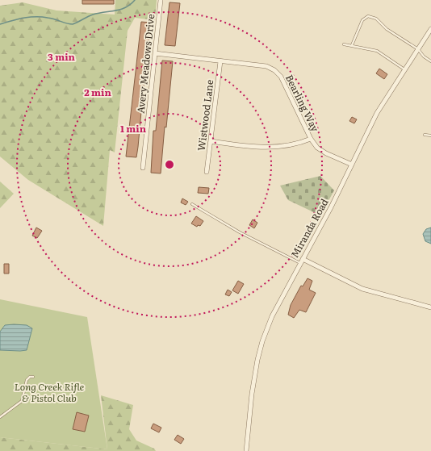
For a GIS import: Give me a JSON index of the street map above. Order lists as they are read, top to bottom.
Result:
{
  "streets": {
    "street": [
      "Avery Meadows Drive",
      "Bearling Way",
      "Wistwood Lane",
      "Miranda Road"
    ]
  },
  "crossings": [
    ["Avery Meadows Drive", "Bearling Way"],
    ["Bearling Way", "Wistwood Lane"],
    ["Bearling Way", "Miranda Road"]
  ],
  "parks": ["Long Creek Rifle & Pistol Club"],
  "rings": ["3 min", "2 min", "1 min"]
}
